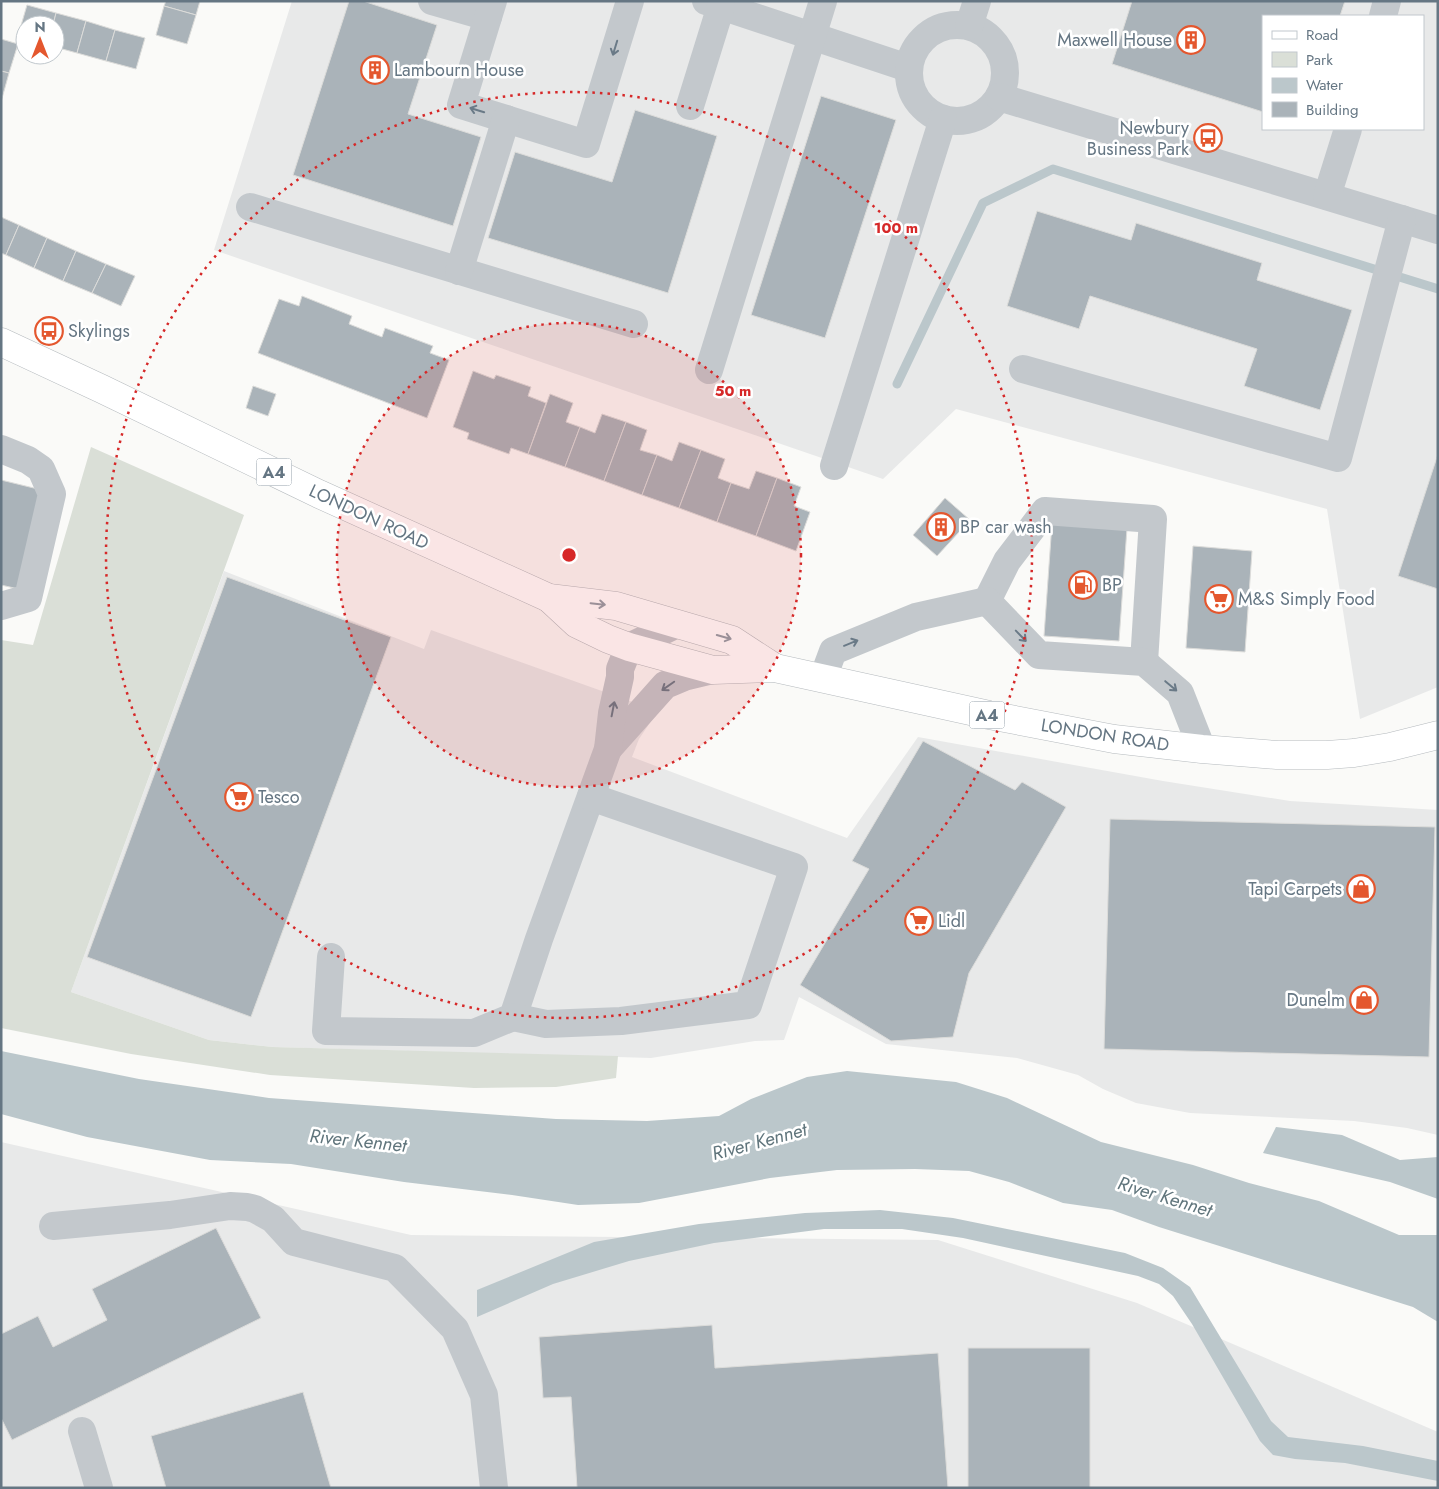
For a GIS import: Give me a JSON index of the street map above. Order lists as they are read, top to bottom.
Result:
{
  "streets": {
    "main road": ["A4", "LONDON ROAD"]
  },
  "water": ["River Kennet"],
  "places": {
    "building": ["Maxwell House", "Lambourn House", "BP car wash"],
    "bus stop": ["Newbury Business Park", "Skylings"],
    "fuel station": ["BP"],
    "supermarket": ["M&S Simply Food", "Tesco", "Lidl"],
    "shop": ["Tapi Carpets", "Dunelm"]
  },
  "legend": [
    "Road",
    "Park",
    "Water",
    "Building"
  ],
  "north": "top",
  "rings": ["100 m", "50 m"]
}
